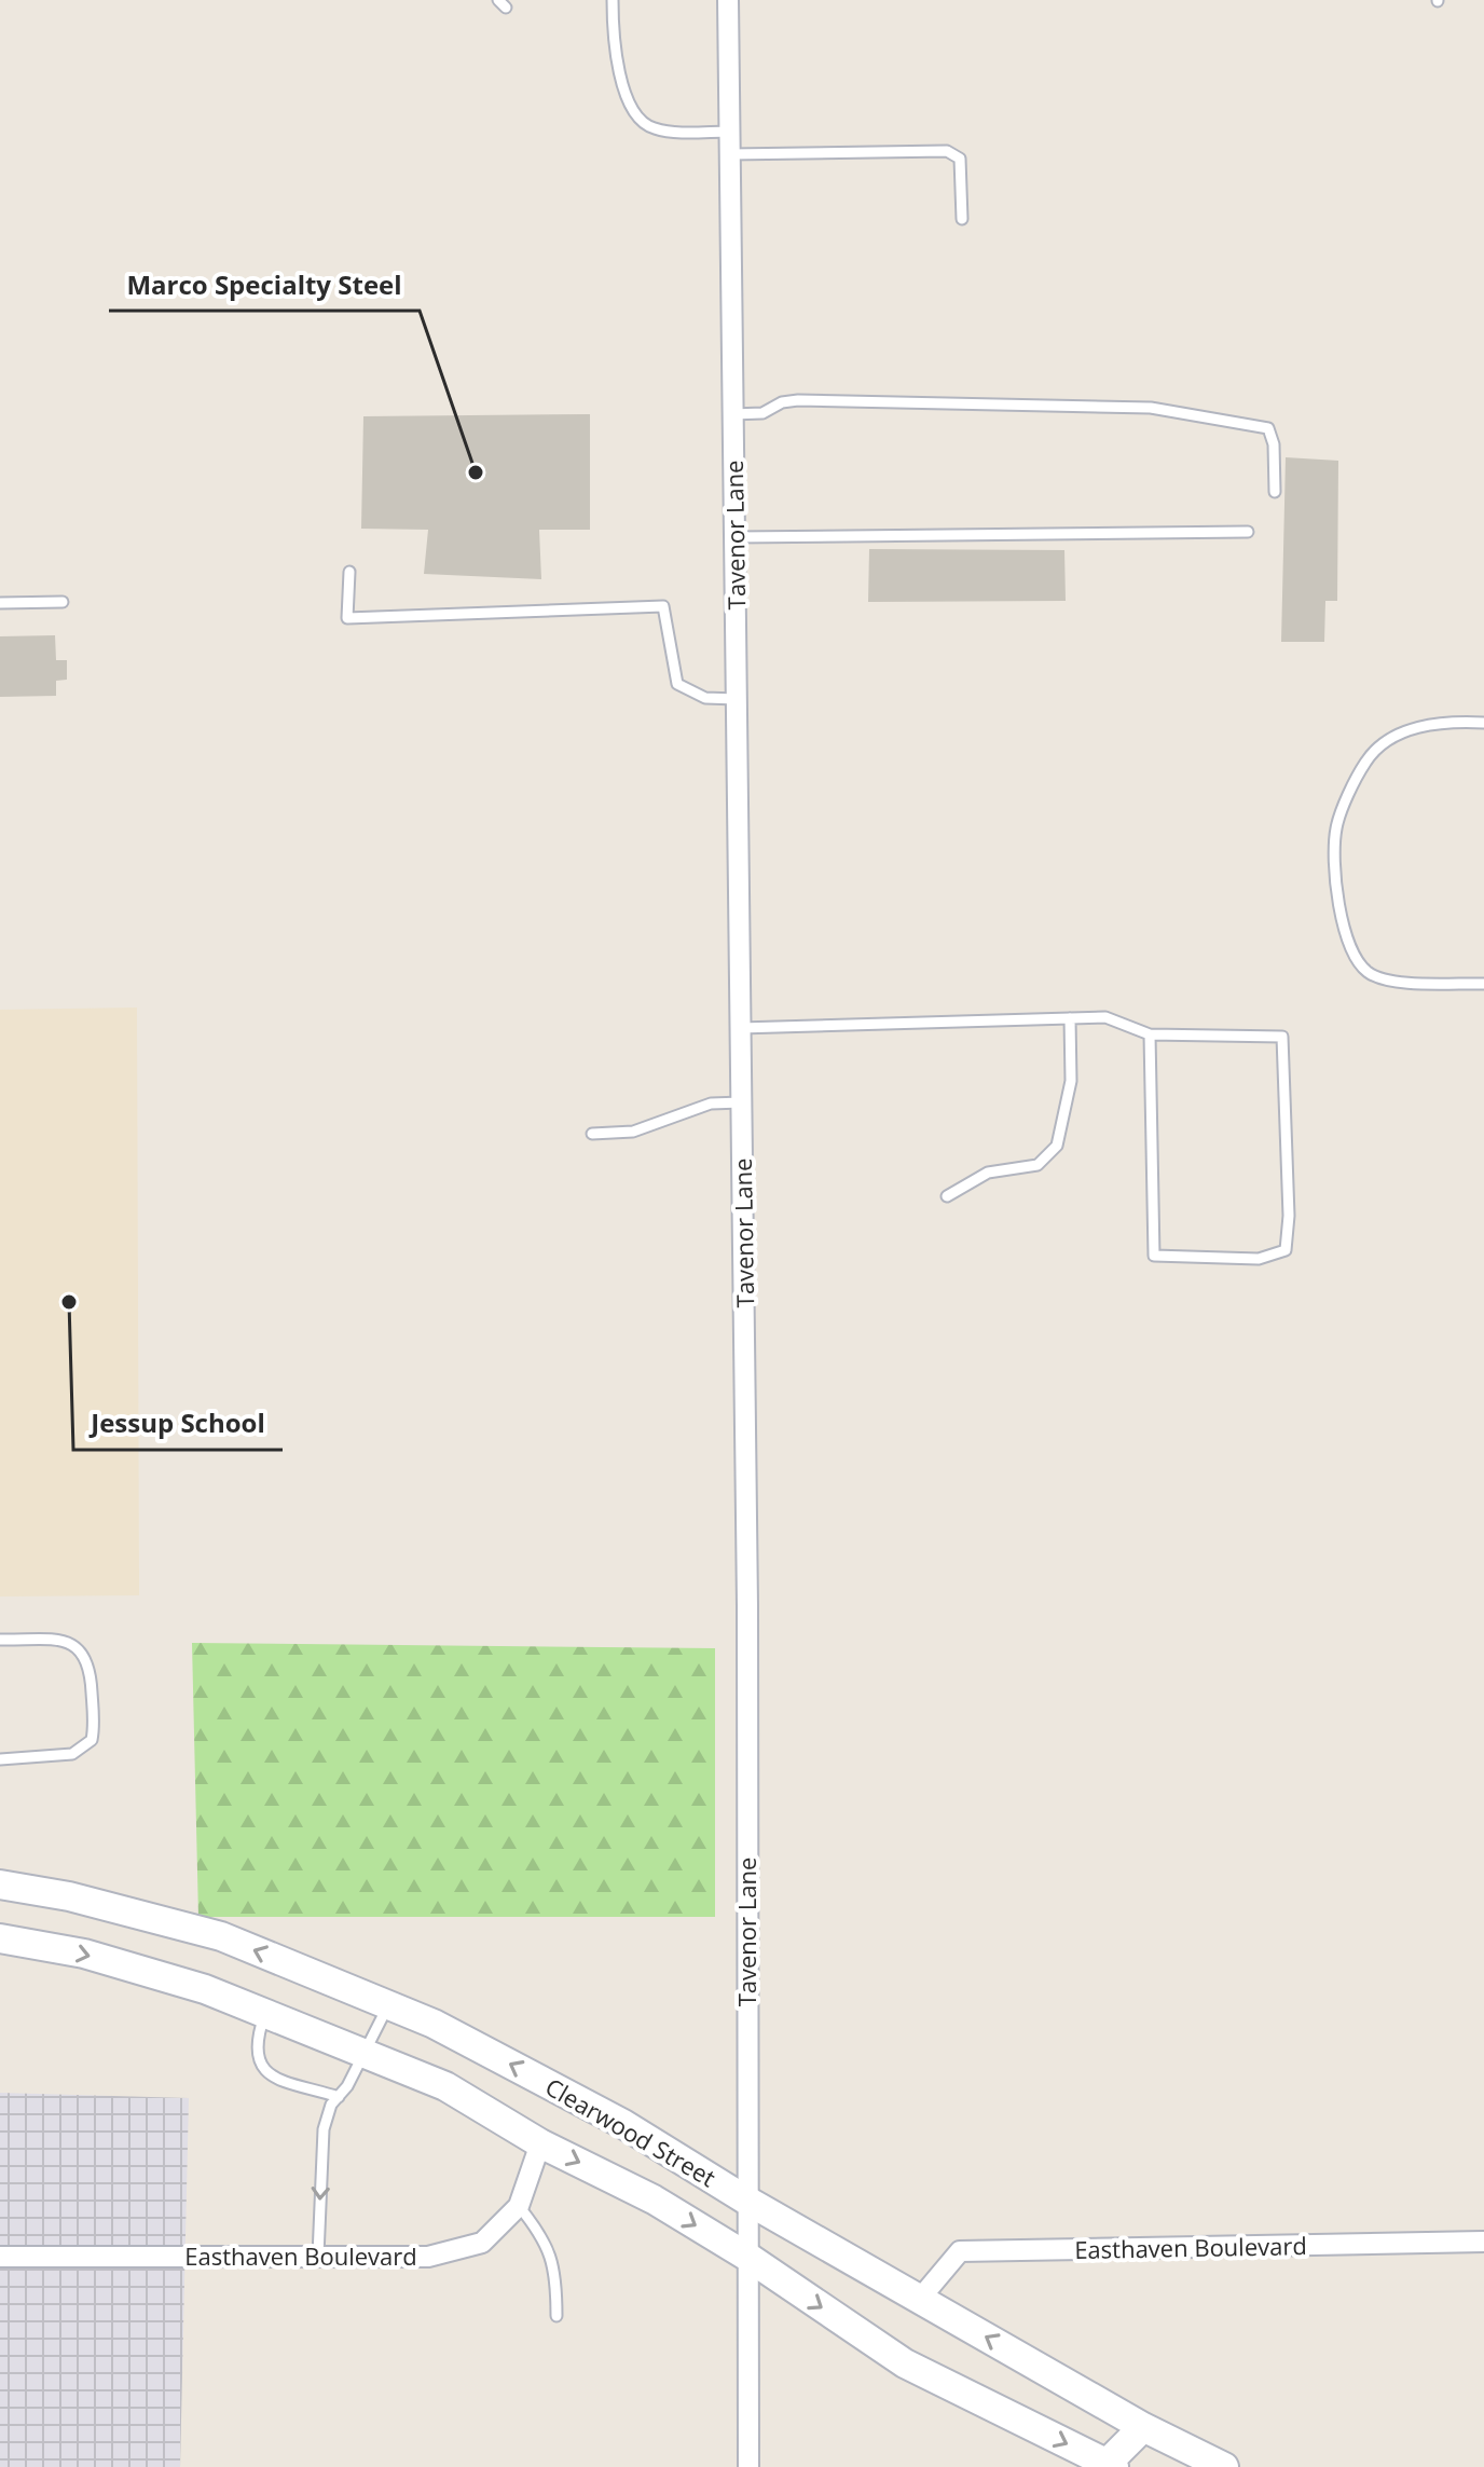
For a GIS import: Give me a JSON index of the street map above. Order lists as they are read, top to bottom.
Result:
{
  "streets": {
    "main road": ["Clearwood Street"],
    "street": ["Tavenor Lane", "Easthaven Boulevard"]
  },
  "crossings": [
    ["Tavenor Lane", "Clearwood Street"],
    ["Clearwood Street", "Easthaven Boulevard"]
  ],
  "places": ["Marco Specialty Steel", "Jessup School"]
}
